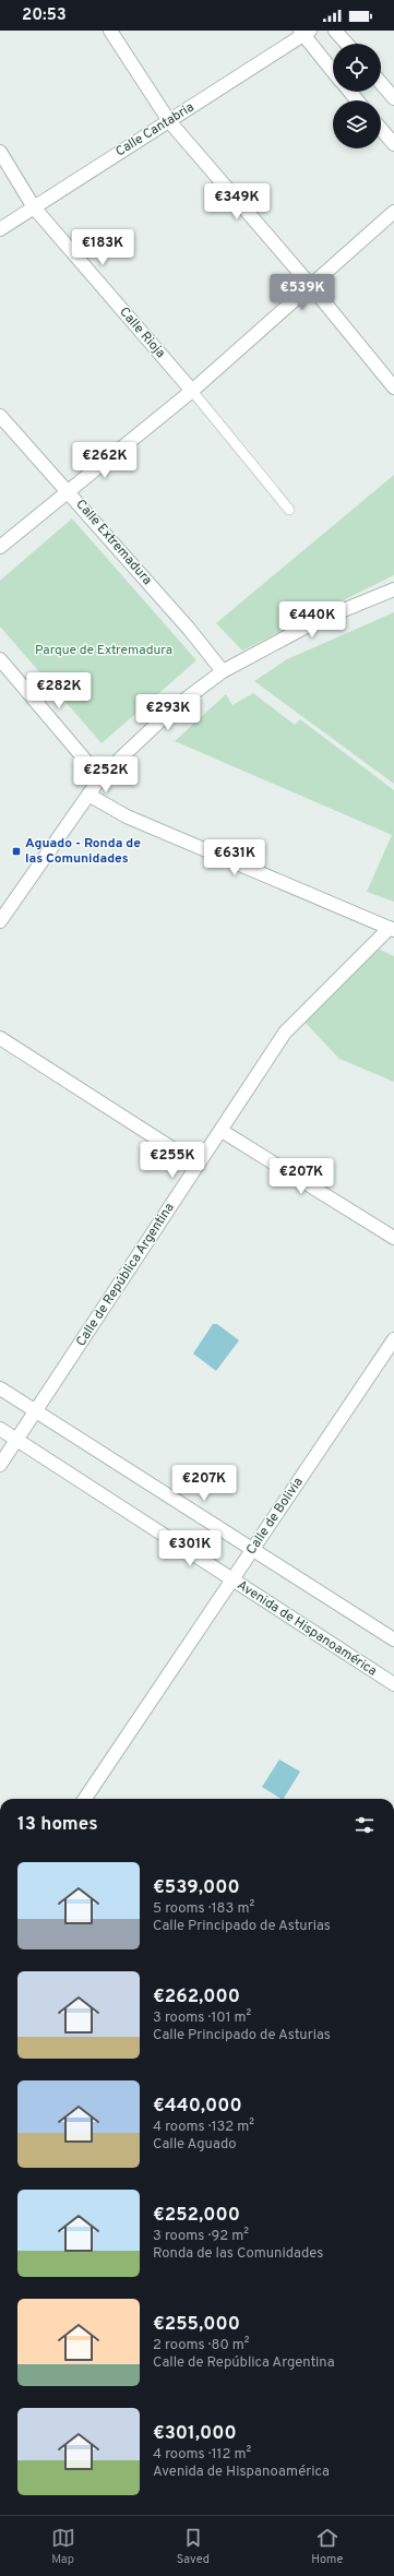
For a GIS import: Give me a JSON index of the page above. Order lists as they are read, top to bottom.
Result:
{
  "streets": {
    "street": [
      "Calle Cantabria",
      "Calle Rioja",
      "Calle Extremadura",
      "Calle de República Argentina",
      "Calle de Bolivia",
      "Avenida de Hispanoamérica"
    ]
  },
  "crossings": [
    ["Calle Cantabria", "Calle Rioja"],
    ["Calle de República Argentina", "Avenida de Hispanoamérica"],
    ["Calle de Bolivia", "Avenida de Hispanoamérica"]
  ],
  "parks": ["Parque de Extremadura"],
  "places": {
    "transit": ["Aguado - Ronda de las Comunidades"]
  },
  "page": {
    "status": "20:53",
    "price": [
      "€349K",
      "€183K",
      "€539K",
      "€262K",
      "€440K",
      "€282K",
      "€293K",
      "€252K",
      "€631K",
      "€255K",
      "€207K",
      "€207K",
      "€301K"
    ],
    "heading": "13 homes",
    "list": [
      {
        "name": "€539,000",
        "note": "5 rooms · 183 m² · Calle Principado de Asturias"
      },
      {
        "name": "€262,000",
        "note": "3 rooms · 101 m² · Calle Principado de Asturias"
      },
      {
        "name": "€440,000",
        "note": "4 rooms · 132 m² · Calle Aguado"
      },
      {
        "name": "€252,000",
        "note": "3 rooms · 92 m² · Ronda de las Comunidades"
      },
      {
        "name": "€255,000",
        "note": "2 rooms · 80 m² · Calle de República Argentina"
      },
      {
        "name": "€301,000",
        "note": "4 rooms · 112 m² · Avenida de Hispanoamérica"
      }
    ],
    "tabs": ["Map", "Saved", "Home"]
  }
}
